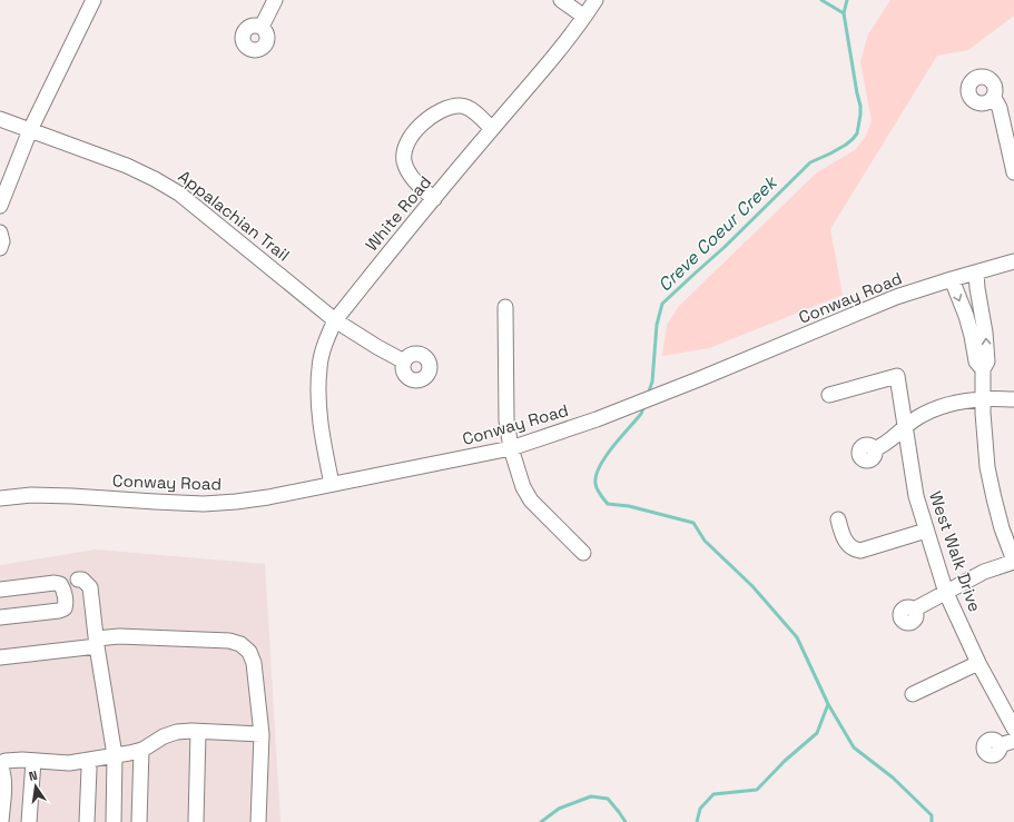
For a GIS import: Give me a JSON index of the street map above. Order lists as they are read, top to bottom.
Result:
{
  "streets": {
    "street": [
      "White Road",
      "Appalachian Trail",
      "Conway Road",
      "West Walk Drive"
    ]
  },
  "crossings": [
    ["White Road", "Appalachian Trail"],
    ["White Road", "Conway Road"]
  ],
  "water": ["Creve Coeur Creek"],
  "north": "top"
}
